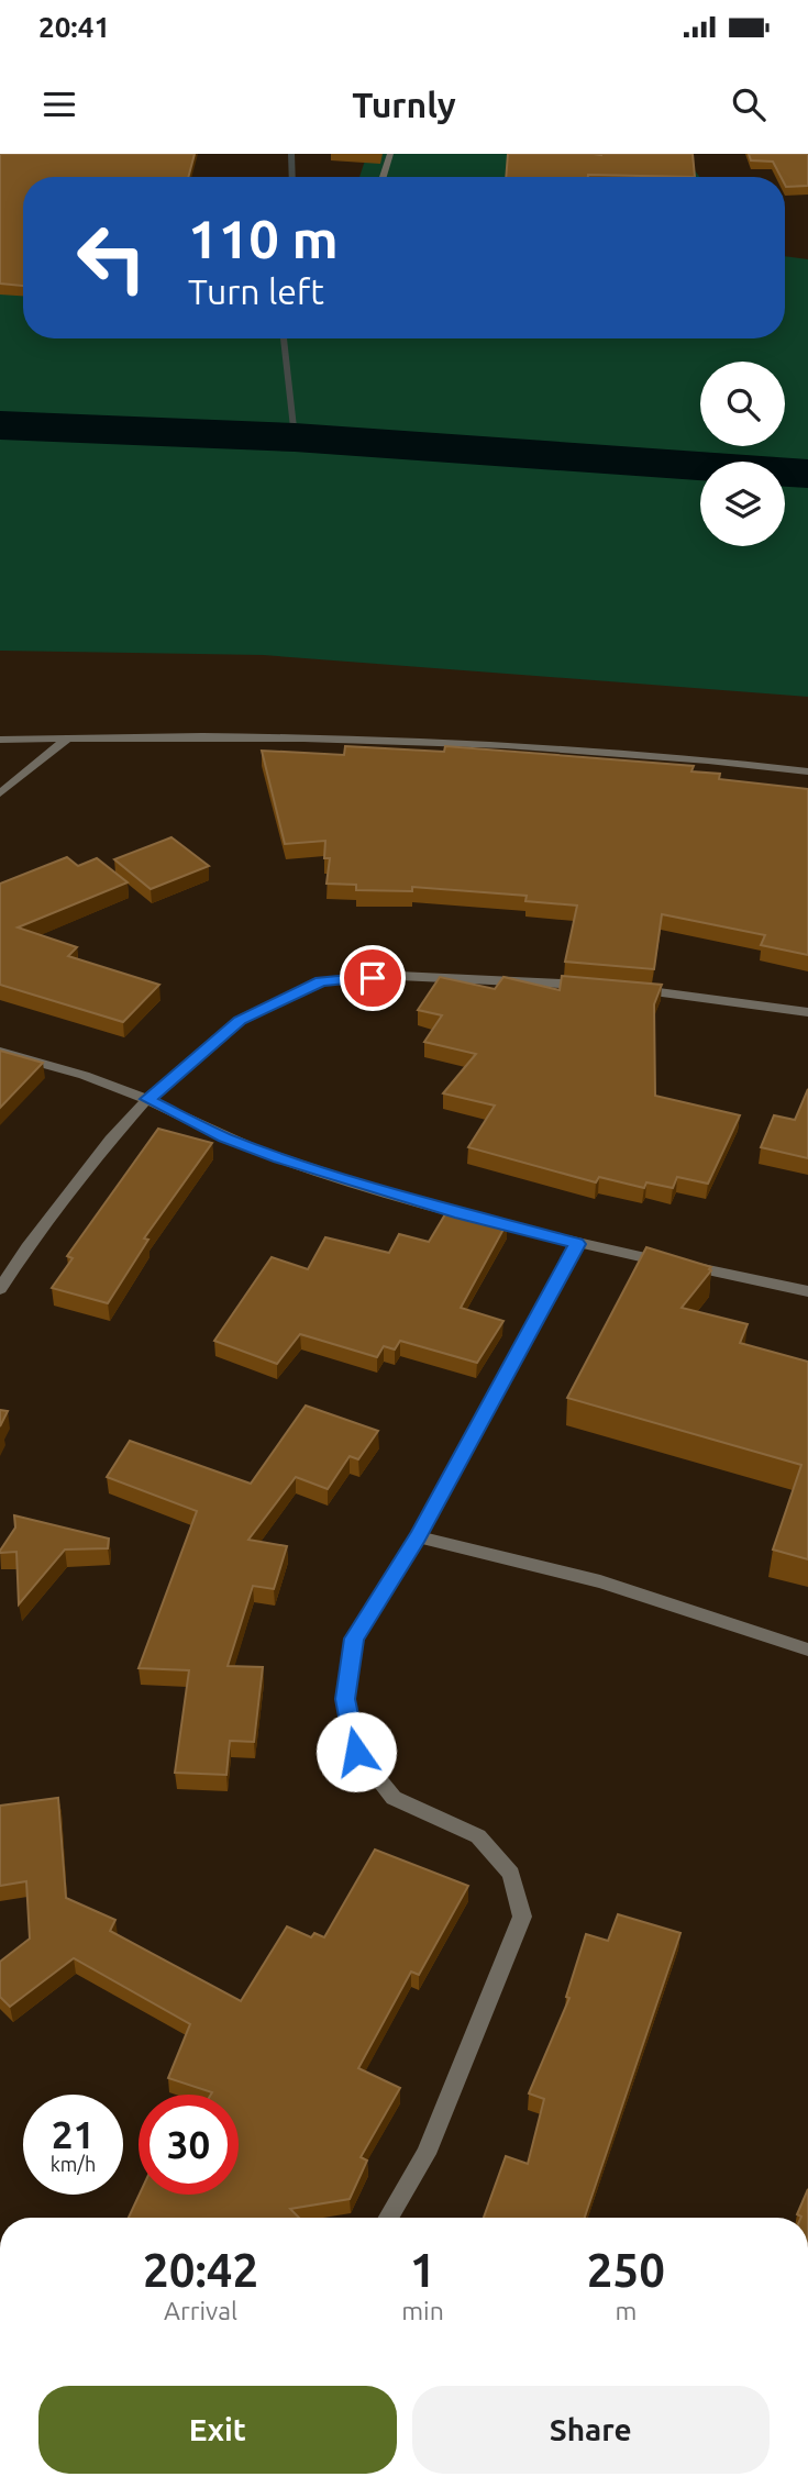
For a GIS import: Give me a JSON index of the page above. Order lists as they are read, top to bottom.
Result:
{
  "page": {
    "status": "20:41",
    "header": "Turnly",
    "turn": ["110 m", "Turn left"],
    "speed": "21 km/h",
    "limit": "30",
    "eta": [
      "20:42",
      "Arrival",
      "1",
      "min",
      "250",
      "m"
    ],
    "buttons": ["Exit", "Share"]
  }
}
